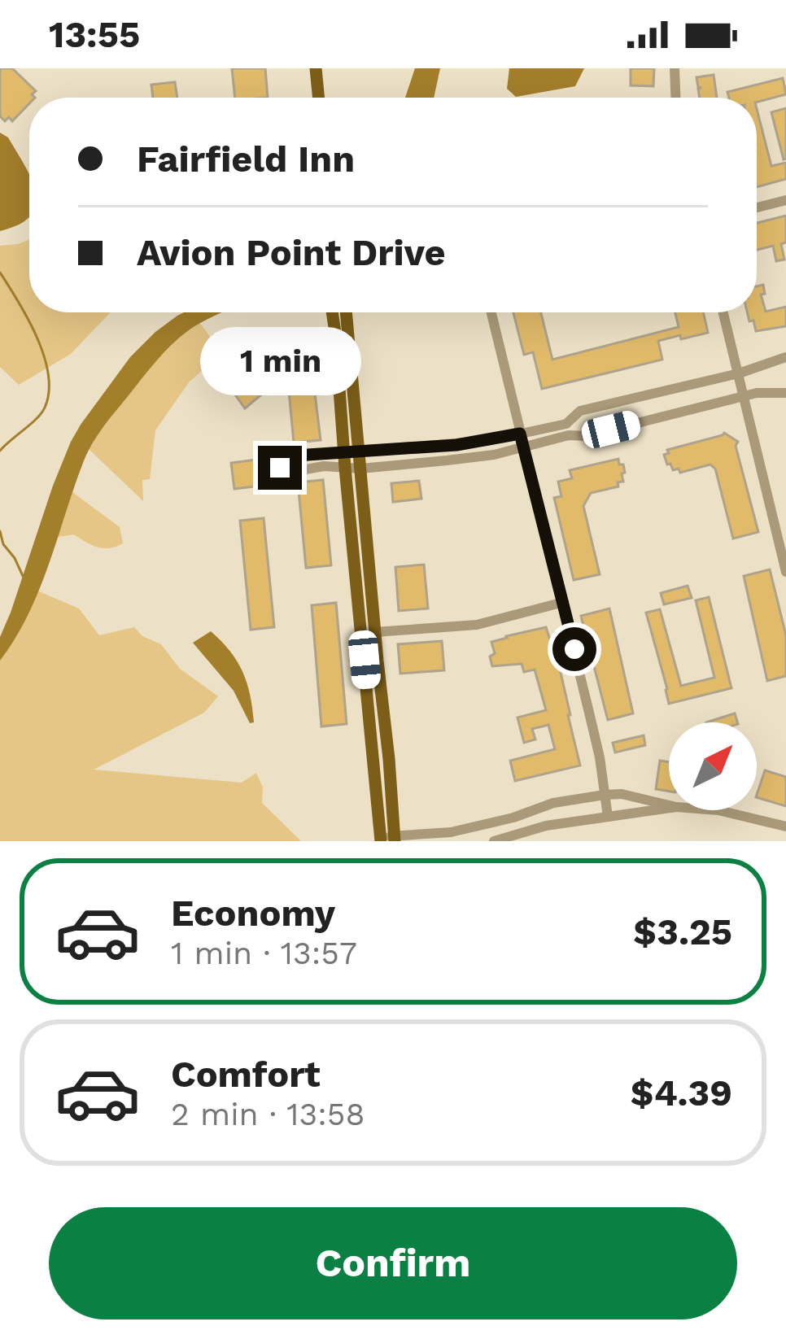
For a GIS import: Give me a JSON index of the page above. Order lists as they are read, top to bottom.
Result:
{
  "north": "top right",
  "page": {
    "status": "13:55",
    "banner": ["Fairfield Inn", "Avion Point Drive"],
    "bubble": "1 min",
    "list": [
      {
        "name": "Economy",
        "note": "1 min · 13:57",
        "value": "$3.25"
      },
      {
        "name": "Comfort",
        "note": "2 min · 13:58",
        "value": "$4.39"
      }
    ],
    "buttons": "Confirm"
  }
}
